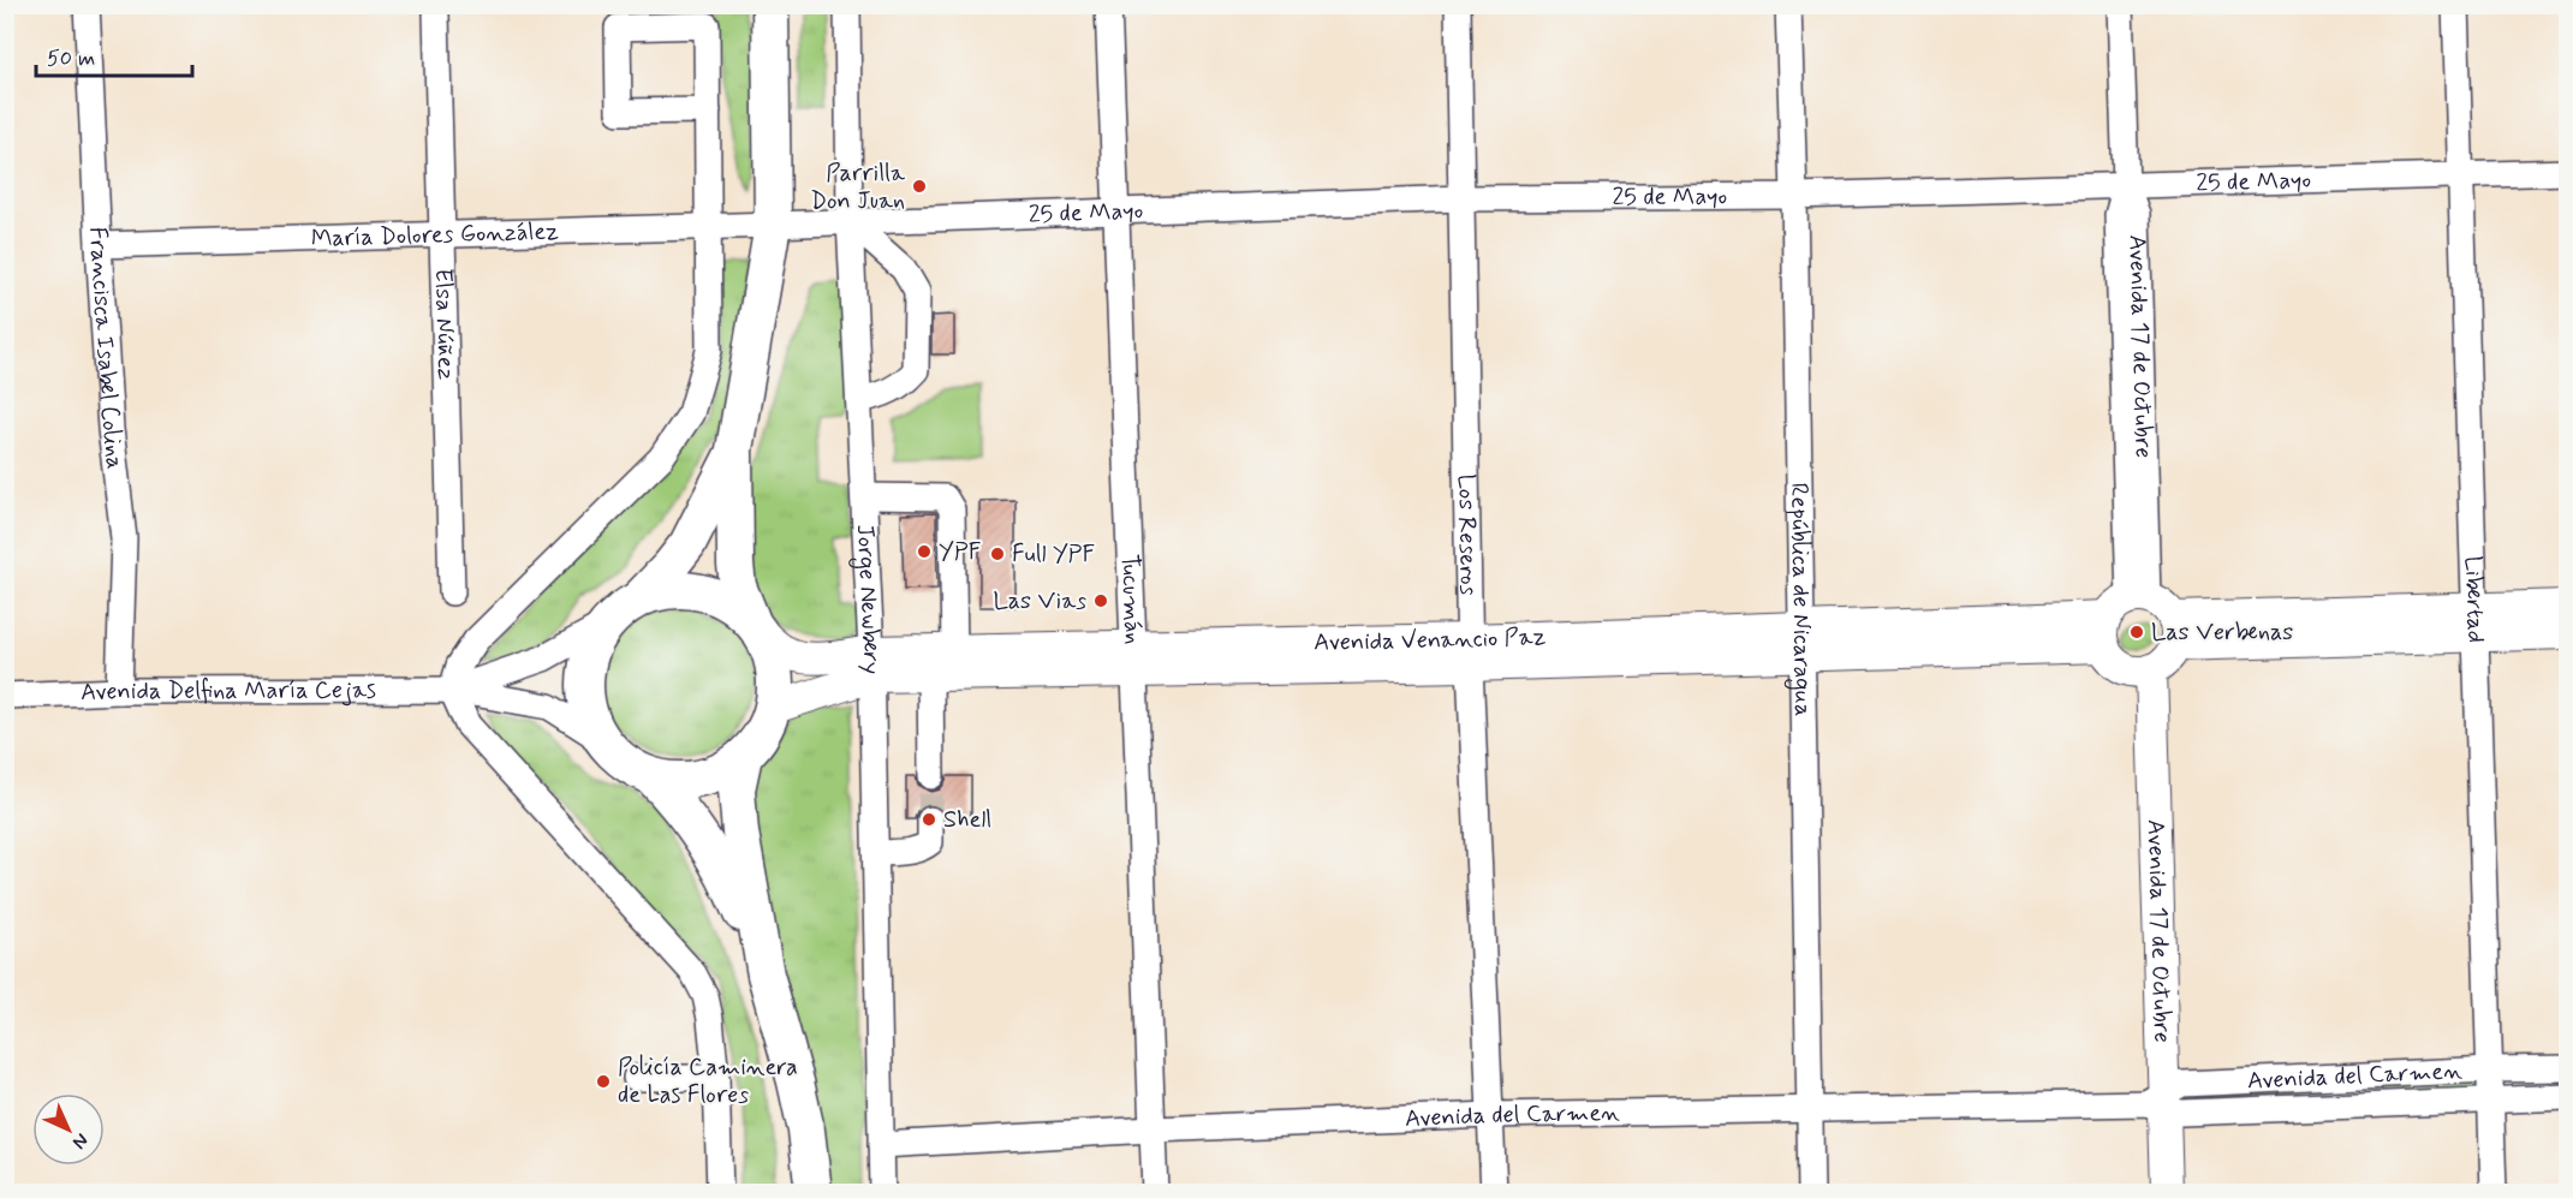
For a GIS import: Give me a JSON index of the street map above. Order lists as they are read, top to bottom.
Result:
{
  "streets": {
    "main road": ["Avenida 17 de Octubre", "Avenida Venancio Paz"],
    "street": [
      "25 de Mayo",
      "María Dolores González",
      "Elsa Núñez",
      "Francisca Isabel Colina",
      "Los Reseros",
      "Jorge Newbery",
      "República de Nicaragua",
      "Tucumán",
      "Libertad",
      "Avenida Delfina María Cejas",
      "Avenida del Carmen"
    ]
  },
  "crossings": [
    ["25 de Mayo", "María Dolores González"],
    ["25 de Mayo", "Avenida 17 de Octubre"],
    ["25 de Mayo", "Los Reseros"],
    ["25 de Mayo", "Jorge Newbery"],
    ["25 de Mayo", "República de Nicaragua"],
    ["25 de Mayo", "Tucumán"],
    ["25 de Mayo", "Libertad"],
    ["María Dolores González", "Elsa Núñez"],
    ["María Dolores González", "Francisca Isabel Colina"],
    ["Avenida 17 de Octubre", "Avenida Venancio Paz"],
    ["Avenida 17 de Octubre", "Avenida del Carmen"],
    ["Francisca Isabel Colina", "Avenida Delfina María Cejas"],
    ["Los Reseros", "Avenida Venancio Paz"],
    ["Los Reseros", "Avenida del Carmen"],
    ["Jorge Newbery", "Avenida Venancio Paz"],
    ["Jorge Newbery", "Avenida del Carmen"],
    ["República de Nicaragua", "Avenida Venancio Paz"],
    ["República de Nicaragua", "Avenida del Carmen"],
    ["Tucumán", "Avenida Venancio Paz"],
    ["Tucumán", "Avenida del Carmen"],
    ["Libertad", "Avenida del Carmen"],
    ["Avenida Venancio Paz", "Avenida Delfina María Cejas"]
  ],
  "places": [
    "Parrilla Don Juan",
    "YPF",
    "Full YPF",
    "Las Vias",
    "Las Verbenas",
    "Shell",
    "Policía Caminera de Las Flores"
  ],
  "scale_bar": "50 m",
  "north": "bottom right"
}
